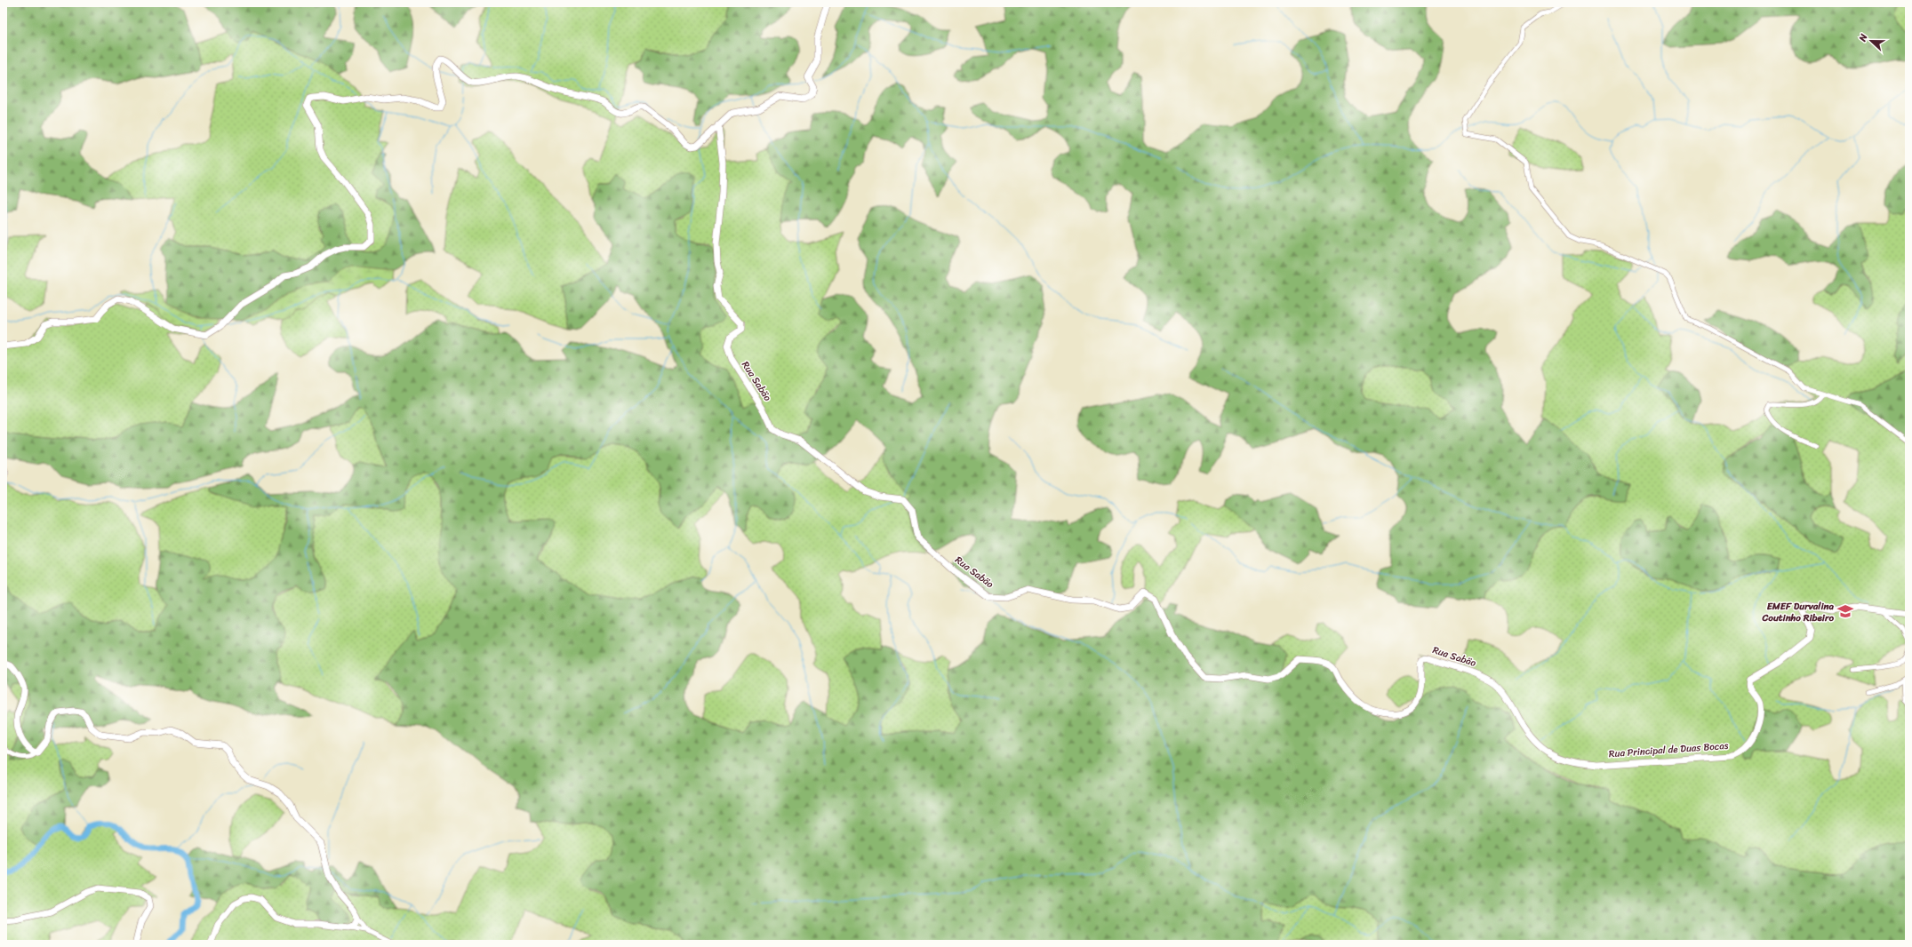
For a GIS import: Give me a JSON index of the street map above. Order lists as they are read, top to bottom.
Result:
{
  "streets": {
    "street": ["Rua Sabäo", "Rua Principal de Duas Bocas"]
  },
  "crossings": [
    ["Rua Sabäo", "Rua Principal de Duas Bocas"]
  ],
  "places": {
    "school or university": ["EMEF Durvalina Coutinho Ribeiro"]
  },
  "north": "left"
}
